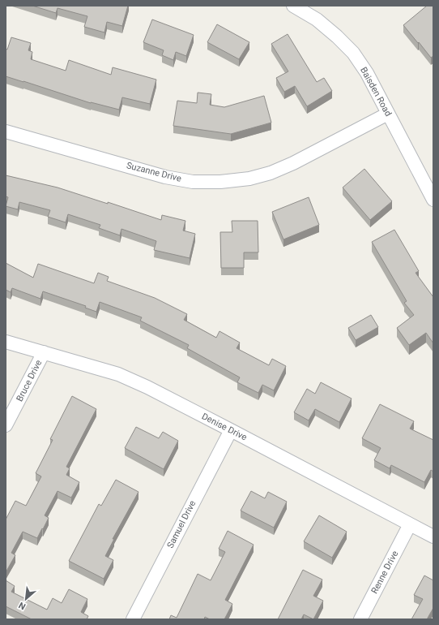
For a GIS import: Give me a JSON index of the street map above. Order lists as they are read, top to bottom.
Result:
{
  "streets": {
    "street": [
      "Baisden Road",
      "Suzanne Drive",
      "Bruce Drive",
      "Denise Drive",
      "Samuel Drive",
      "Renne Drive"
    ]
  },
  "crossings": [
    ["Baisden Road", "Suzanne Drive"],
    ["Bruce Drive", "Denise Drive"],
    ["Denise Drive", "Samuel Drive"],
    ["Denise Drive", "Renne Drive"]
  ],
  "north": "bottom left"
}
